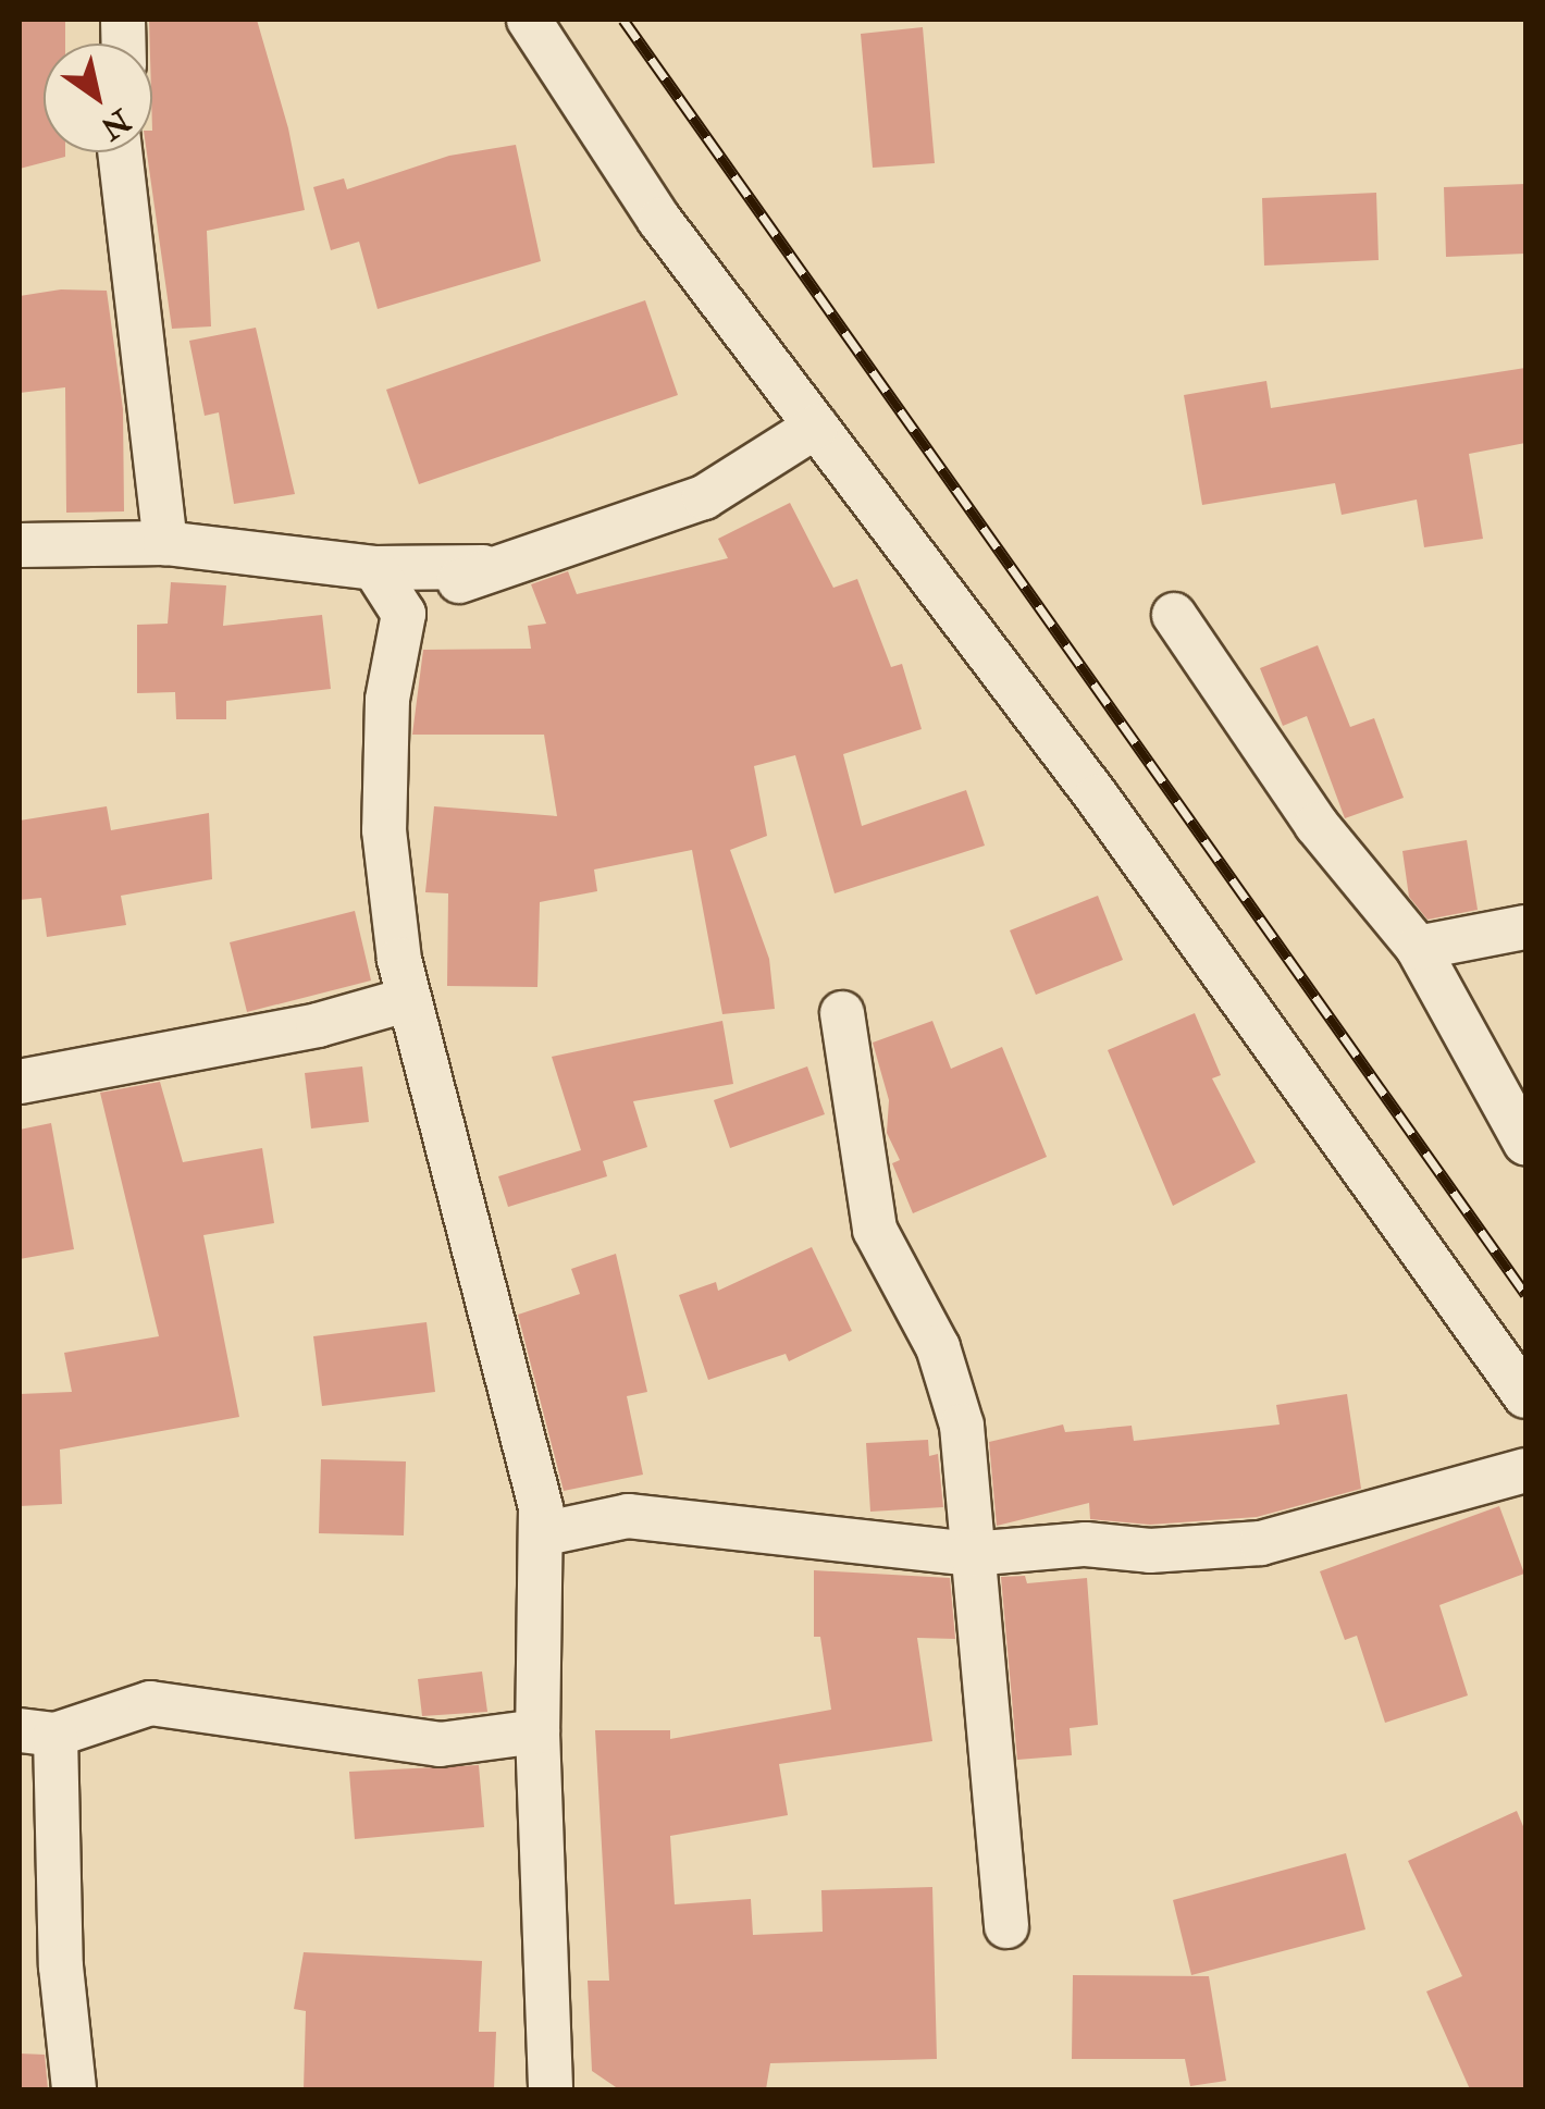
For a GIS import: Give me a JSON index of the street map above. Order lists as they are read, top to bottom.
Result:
{
  "north": "bottom right"
}
